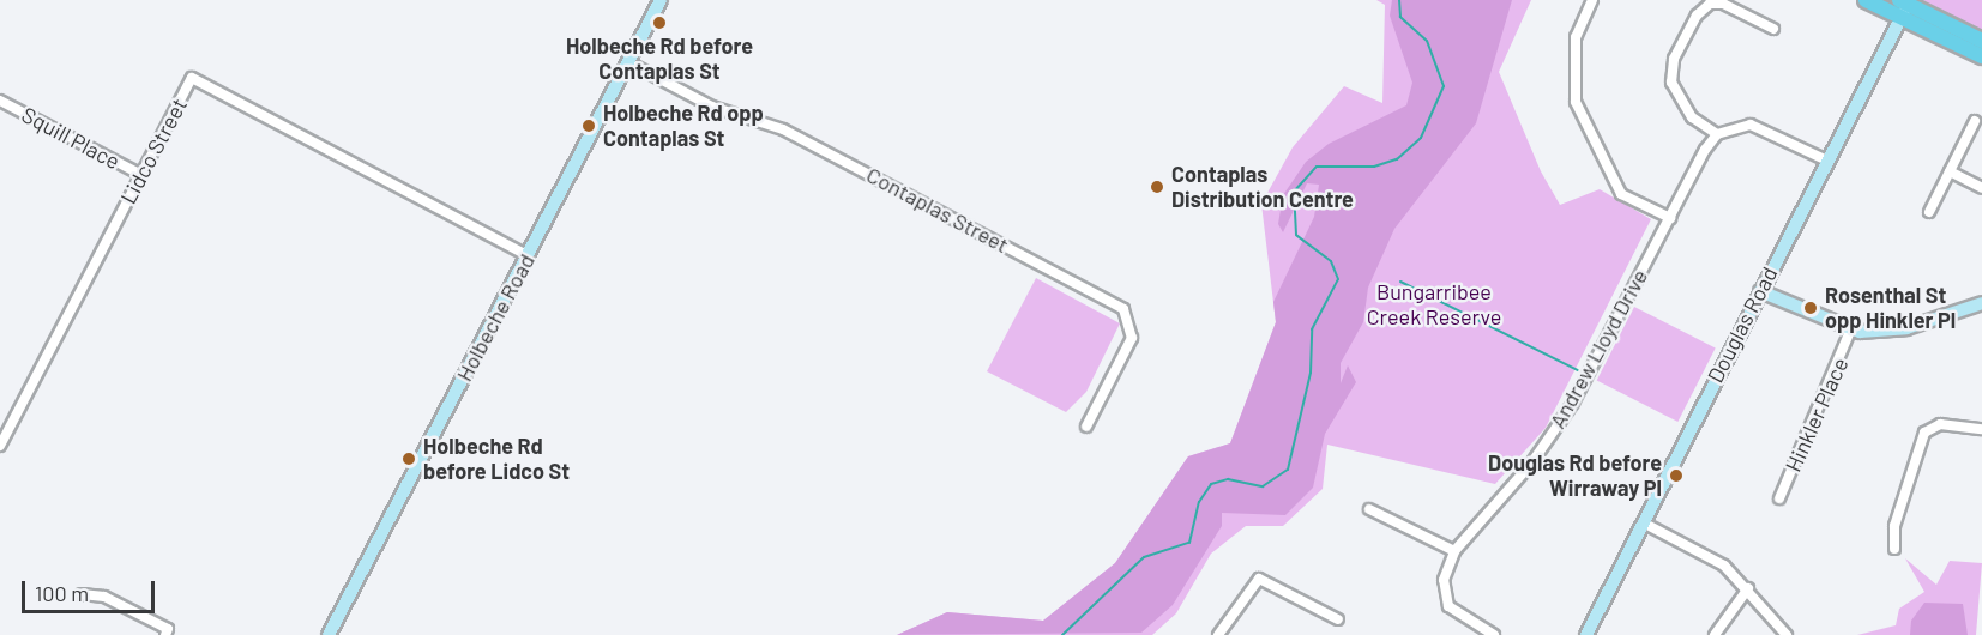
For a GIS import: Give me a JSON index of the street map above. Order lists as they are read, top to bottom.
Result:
{
  "streets": {
    "street": [
      "Squill Place",
      "Lidco Street",
      "Contaplas Street",
      "Holbeche Road",
      "Douglas Road",
      "Andrew Lloyd Drive",
      "Hinkler Place"
    ]
  },
  "crossings": [
    ["Squill Place", "Lidco Street"],
    ["Lidco Street", "Holbeche Road"],
    ["Contaplas Street", "Holbeche Road"]
  ],
  "parks": ["Bungarribee Creek Reserve"],
  "places": [
    "Holbeche Rd before Contaplas St",
    "Holbeche Rd opp Contaplas St",
    "Contaplas Distribution Centre",
    "Rosenthal St opp Hinkler Pl",
    "Holbeche Rd before Lidco St",
    "Douglas Rd before Wirraway Pl"
  ],
  "scale_bar": "100 m"
}
